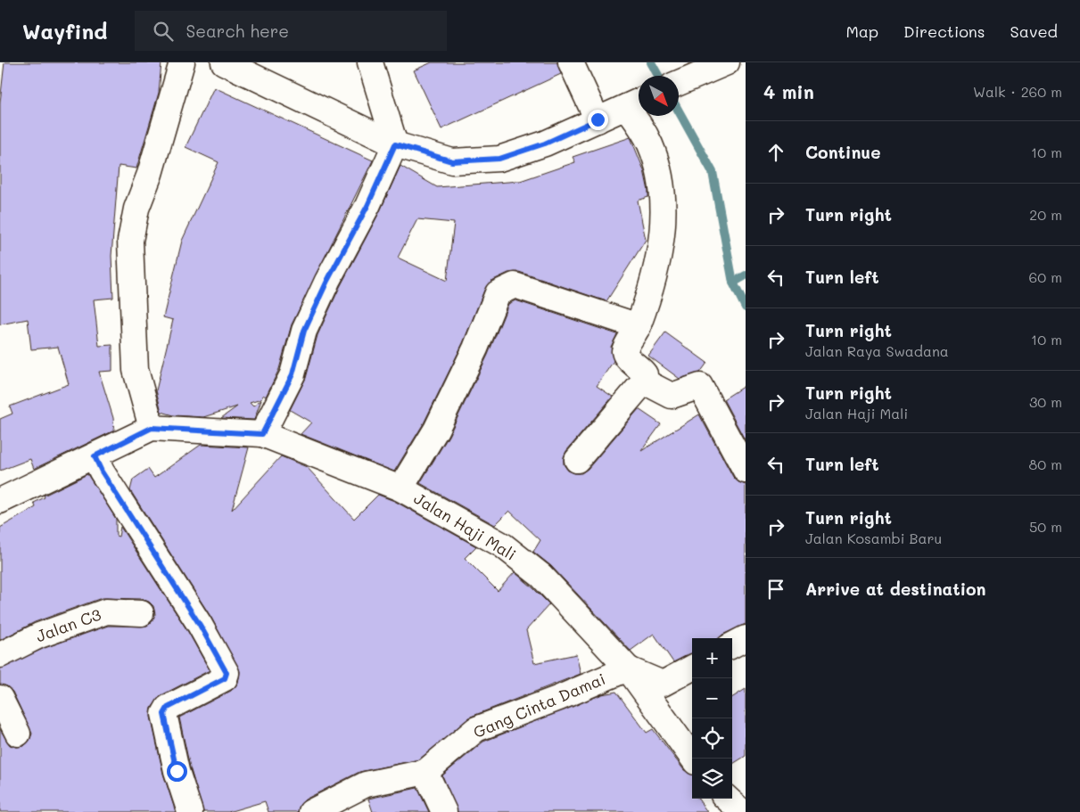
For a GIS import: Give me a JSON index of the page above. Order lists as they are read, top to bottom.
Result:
{
  "streets": {
    "street": ["Jalan Haji Mali", "Jalan C3", "Gang Cinta Damai"]
  },
  "crossings": [
    ["Jalan Haji Mali", "Gang Cinta Damai"]
  ],
  "north": "bottom right",
  "page": {
    "header": "Wayfind",
    "search": "Search here",
    "nav": ["Map", "Directions", "Saved"],
    "heading": ["4 min", "Walk · 260 m"],
    "list": [
      ["Continue", "10 m"],
      ["Turn right", "20 m"],
      ["Turn left", "60 m"],
      ["Turn right", "Jalan Raya Swadana", "10 m"],
      ["Turn right", "Jalan Haji Mali", "30 m"],
      ["Turn left", "80 m"],
      ["Turn right", "Jalan Kosambi Baru", "50 m"],
      "Arrive at destination"
    ],
    "map_buttons": ["+", "−"]
  }
}
